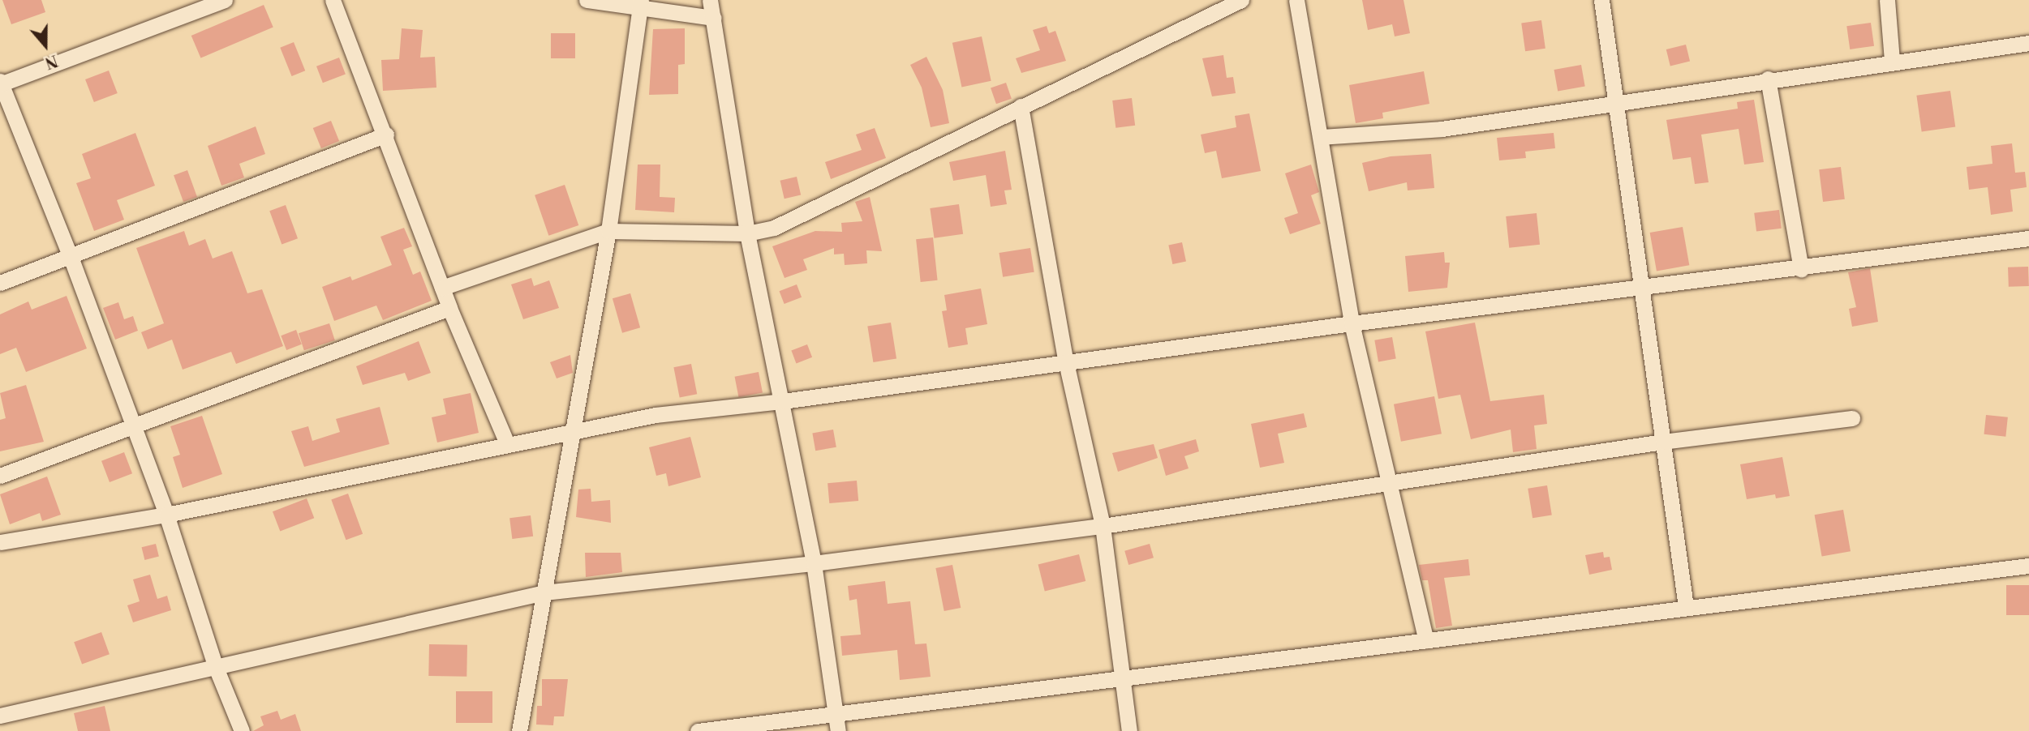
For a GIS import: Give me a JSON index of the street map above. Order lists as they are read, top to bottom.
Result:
{
  "north": "bottom"
}
